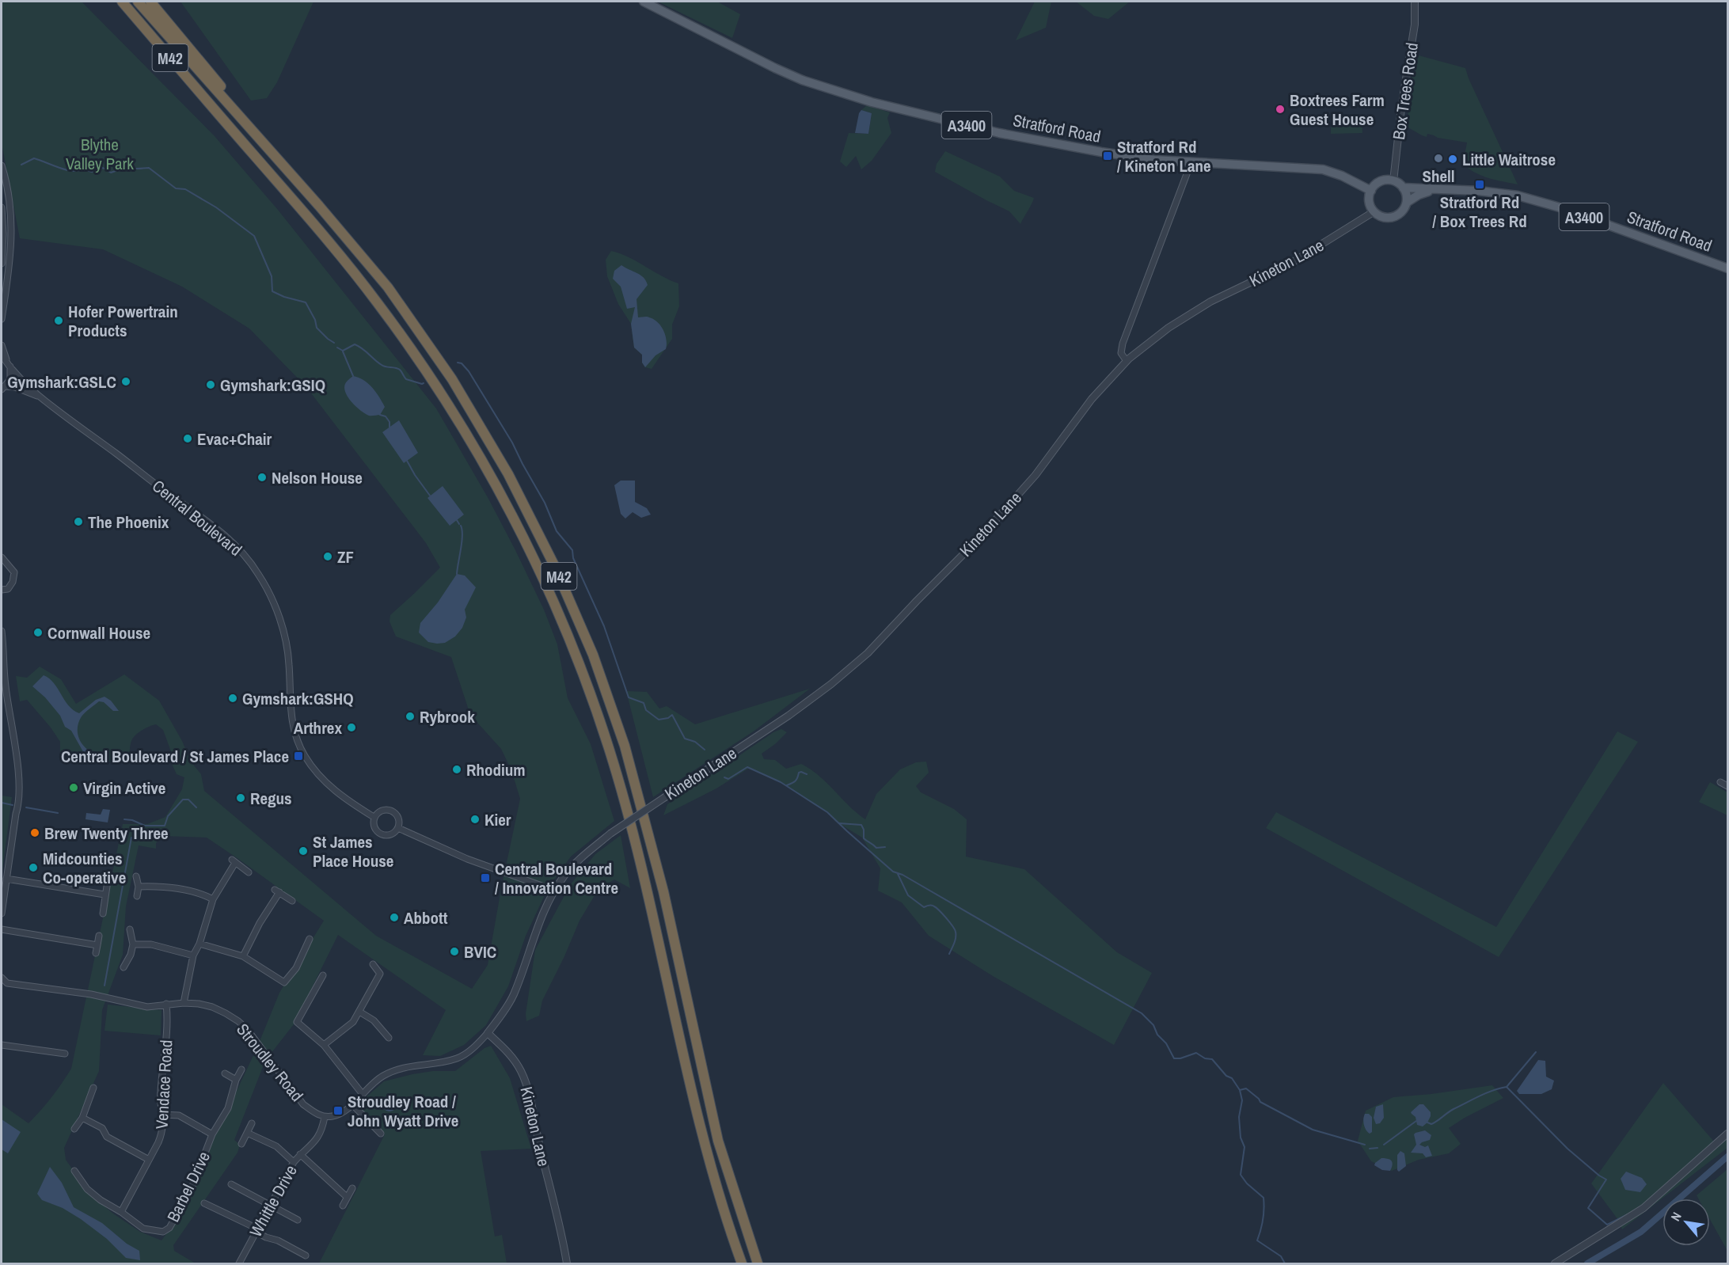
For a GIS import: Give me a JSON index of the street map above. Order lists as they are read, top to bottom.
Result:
{
  "streets": {
    "highway": ["M42"],
    "main road": ["A3400", "Stratford Road"],
    "street": [
      "Box Trees Road",
      "Kineton Lane",
      "Central Boulevard",
      "Stroudley Road",
      "Vendace Road",
      "Barbel Drive",
      "Whittle Drive"
    ]
  },
  "crossings": [
    ["Box Trees Road", "Stratford Road"],
    ["Box Trees Road", "Kineton Lane"],
    ["Stratford Road", "Kineton Lane"],
    ["Stroudley Road", "Vendace Road"],
    ["Stroudley Road", "Whittle Drive"],
    ["Vendace Road", "Barbel Drive"]
  ],
  "parks": ["Blythe Valley Park"],
  "places": {
    "other": [
      "Boxtrees Farm Guest House",
      "Shell",
      "Little Waitrose",
      "Hofer Powertrain Products",
      "Gymshark:GSLC",
      "Gymshark:GSIQ",
      "Evac+Chair",
      "Nelson House",
      "The Phoenix",
      "ZF",
      "Cornwall House",
      "Gymshark:GSHQ",
      "Rybrook",
      "Arthrex",
      "Rhodium",
      "Virgin Active",
      "Regus",
      "Kier",
      "Brew Twenty Three",
      "St James Place House",
      "Midcounties Co-operative",
      "Abbott",
      "BVIC"
    ],
    "transit": [
      "Stratford Rd / Kineton Lane",
      "Stratford Rd / Box Trees Rd",
      "Central Boulevard / St James Place",
      "Central Boulevard / Innovation Centre",
      "Stroudley Road / John Wyatt Drive"
    ]
  },
  "north": "top left"
}
